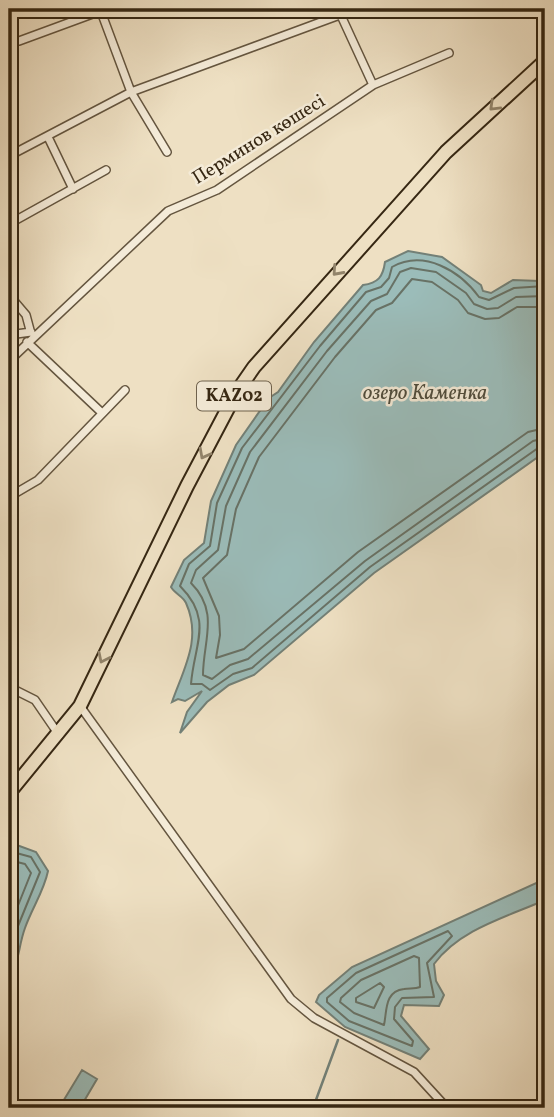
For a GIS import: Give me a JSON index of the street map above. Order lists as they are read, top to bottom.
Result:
{
  "streets": {
    "highway": ["KAZ02"],
    "street": ["Перминов көшесі"]
  },
  "water": ["озеро Каменка"]
}
